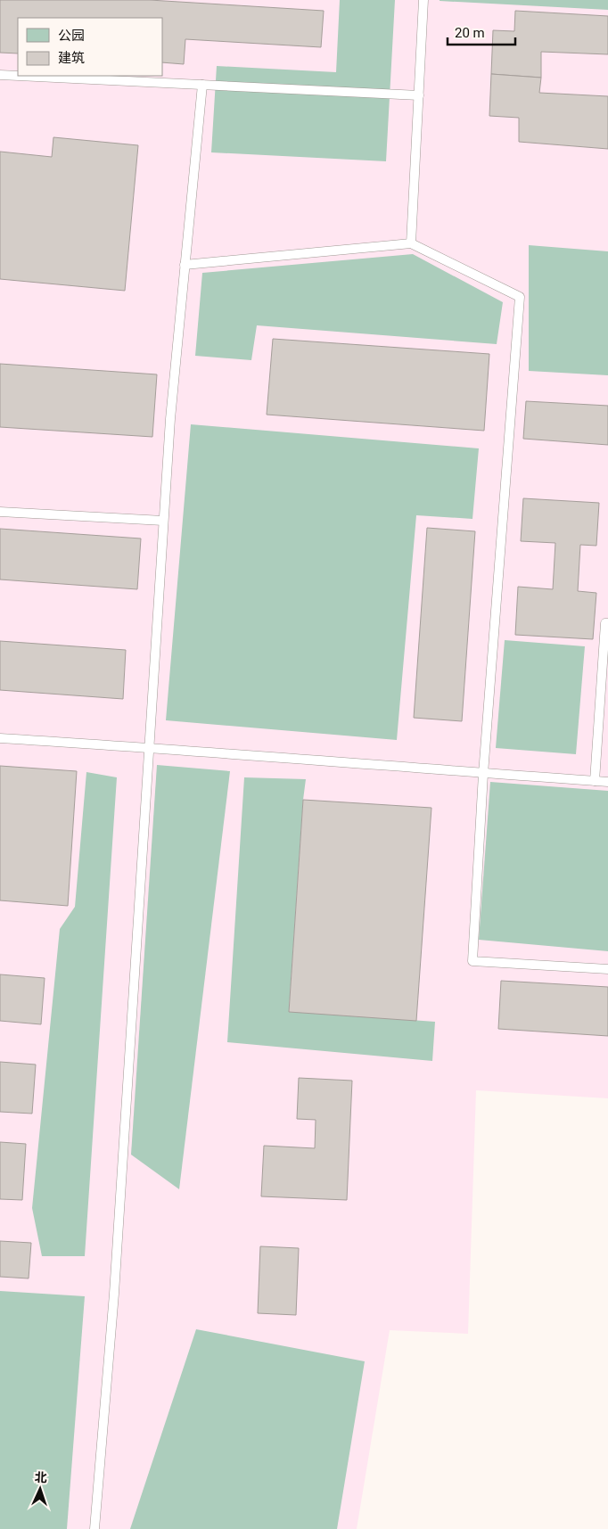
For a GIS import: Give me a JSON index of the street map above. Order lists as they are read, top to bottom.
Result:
{
  "legend": ["公园", "建筑"],
  "scale_bar": "20 m",
  "north": "top"
}
